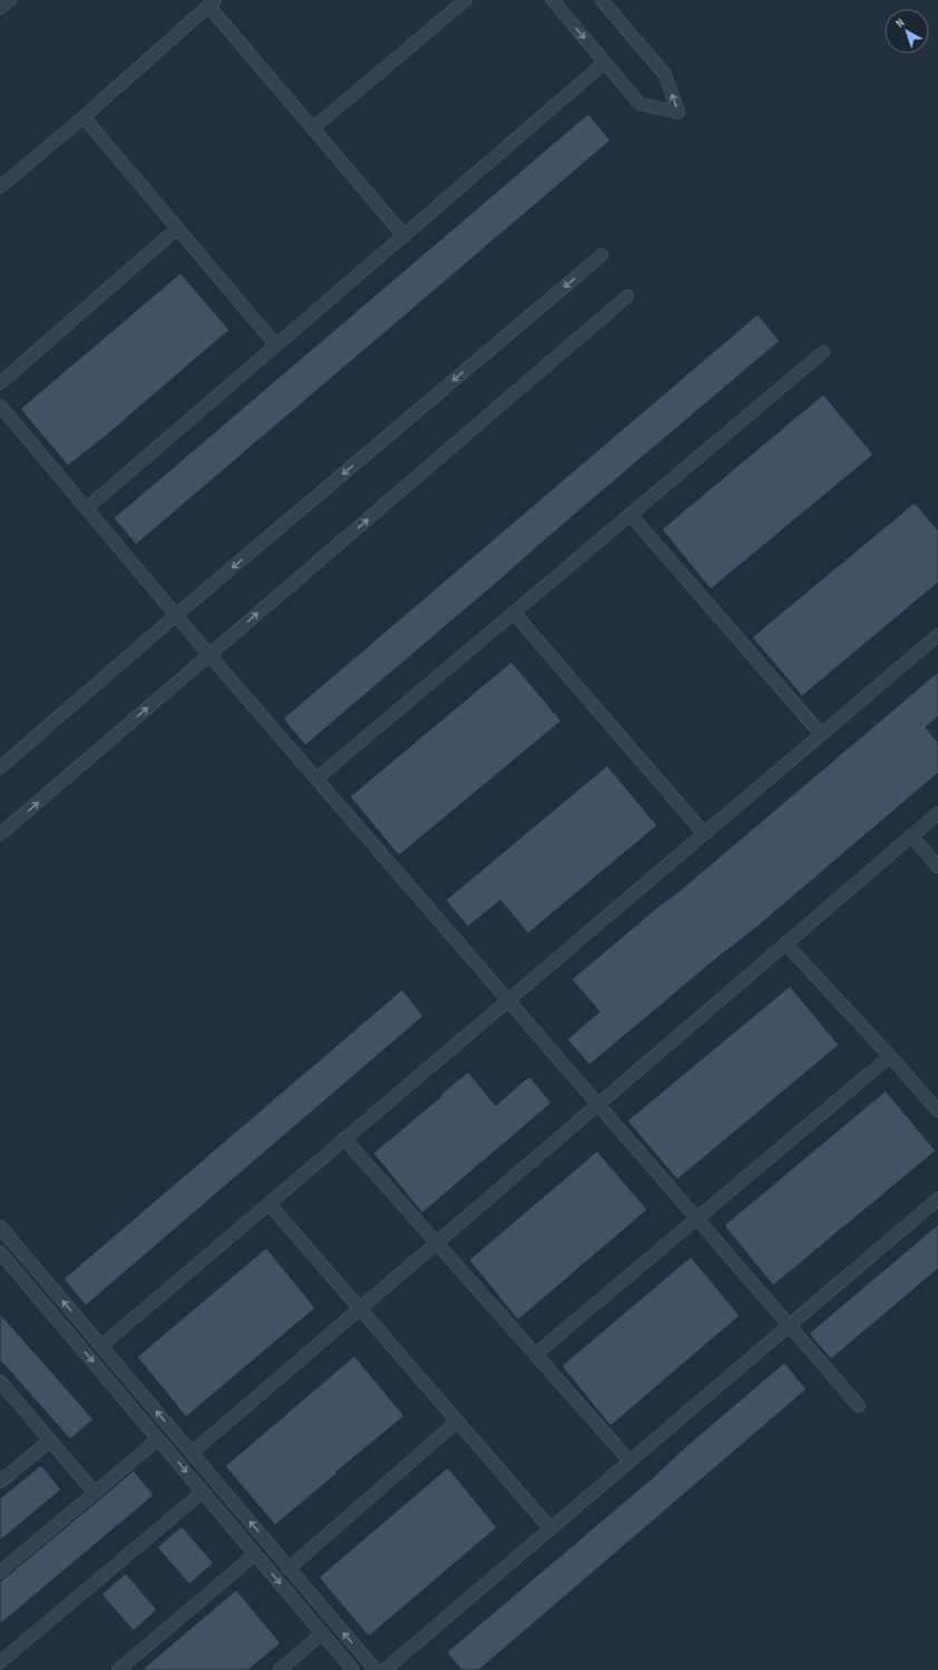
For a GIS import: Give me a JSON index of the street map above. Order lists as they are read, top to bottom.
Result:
{
  "north": "top left"
}
